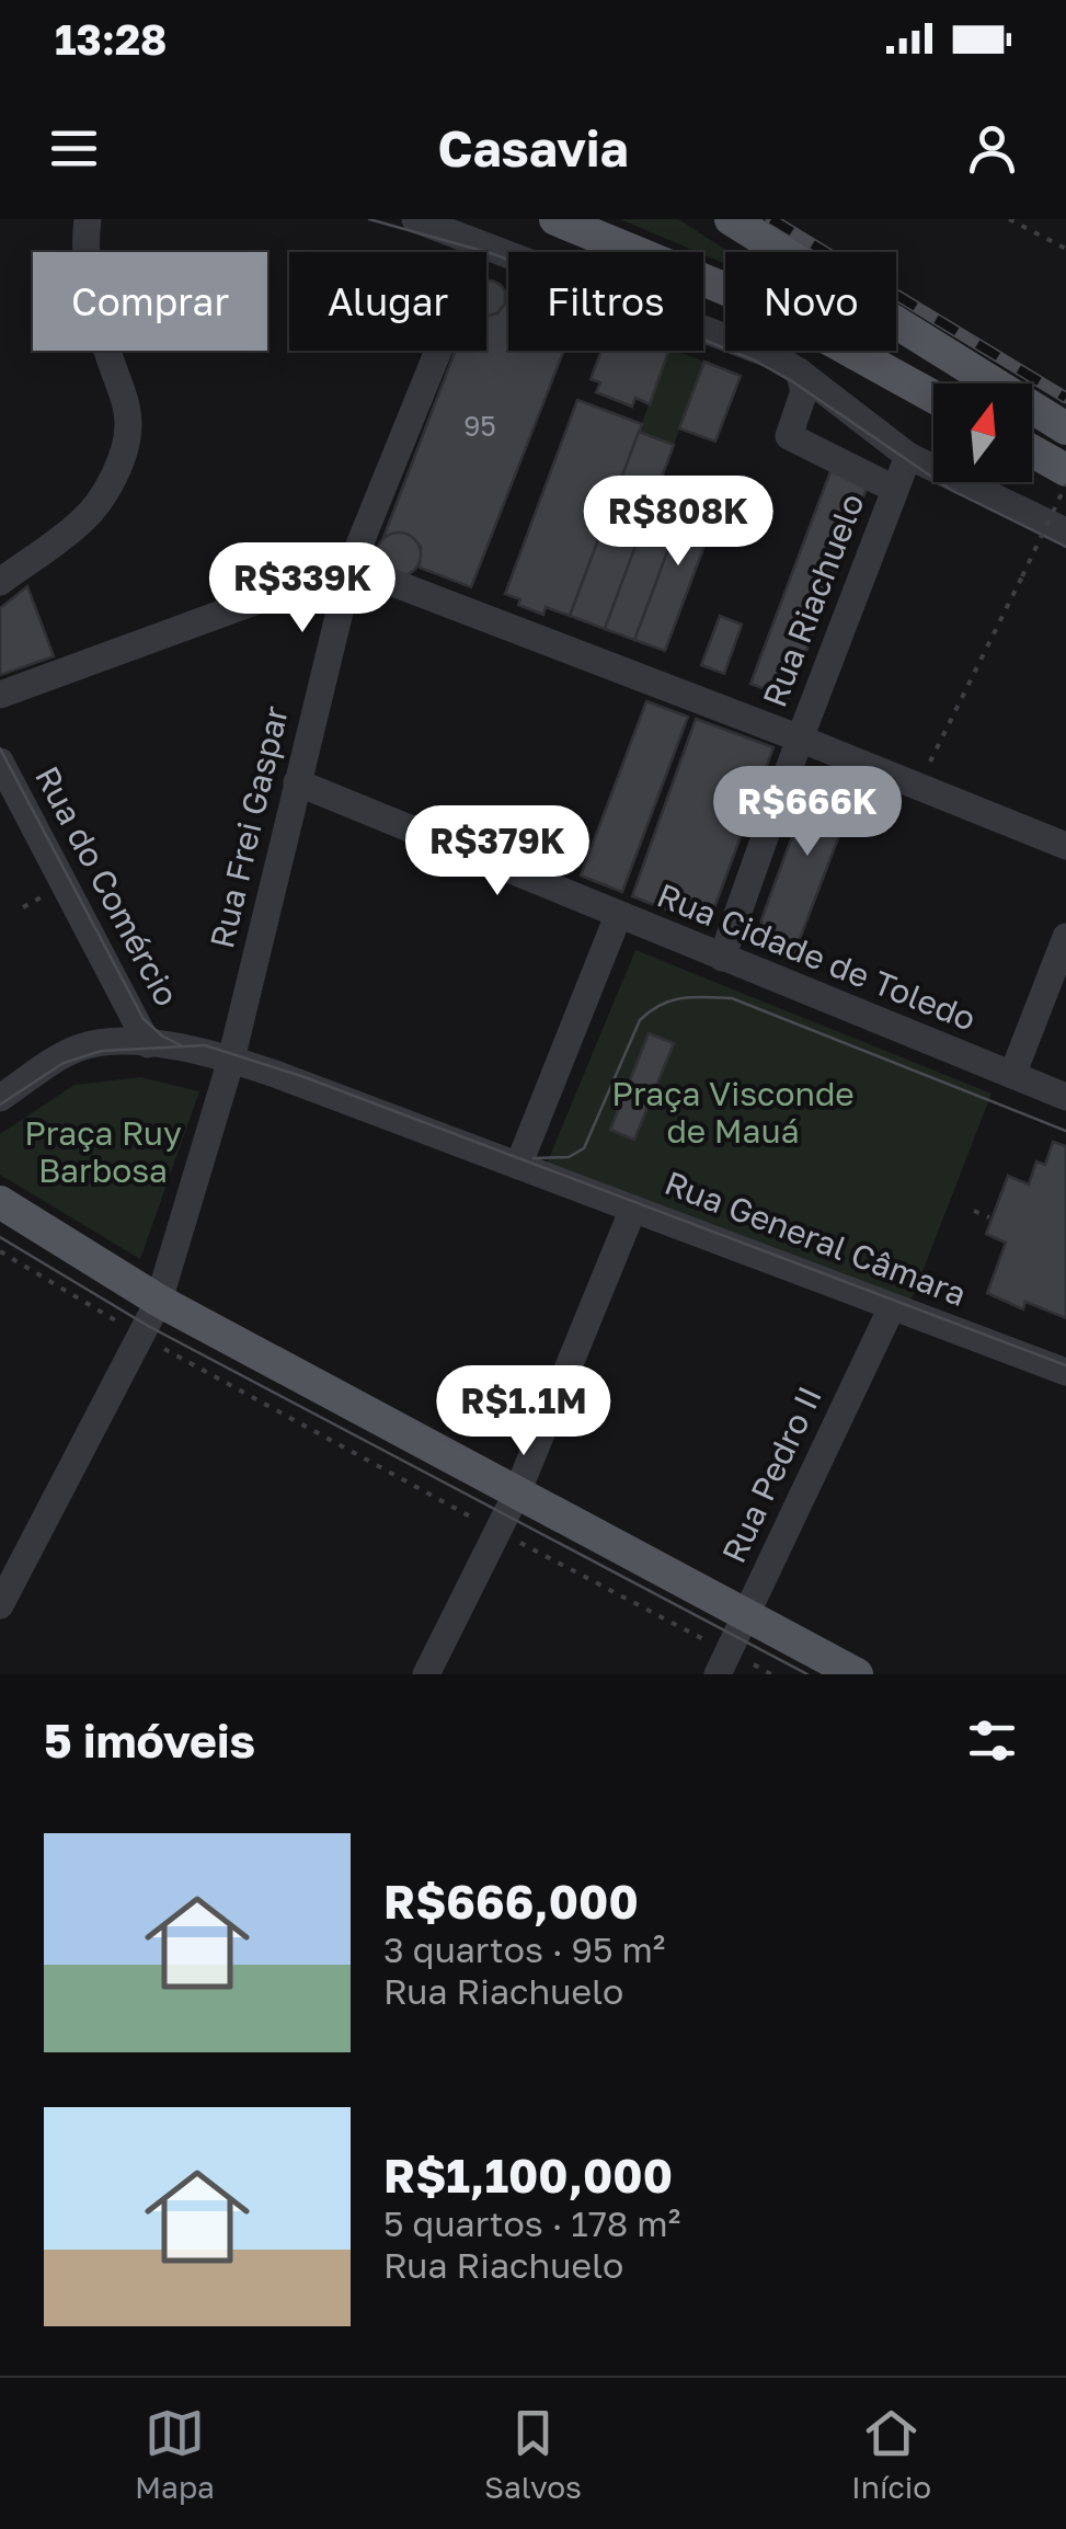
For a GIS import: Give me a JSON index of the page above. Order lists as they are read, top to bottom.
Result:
{
  "streets": {
    "street": [
      "Rua Riachuelo",
      "Rua Frei Gaspar",
      "Rua do Comércio",
      "Rua Cidade de Toledo",
      "Rua General Câmara",
      "Rua Pedro II"
    ]
  },
  "crossings": [
    ["Rua Riachuelo", "Rua Cidade de Toledo"],
    ["Rua Frei Gaspar", "Rua Cidade de Toledo"],
    ["Rua Frei Gaspar", "Rua General Câmara"],
    ["Rua General Câmara", "Rua Pedro II"]
  ],
  "parks": ["Praça Visconde de Mauá", "Praça Ruy Barbosa"],
  "house_numbers": ["95"],
  "north": "top",
  "page": {
    "status": "13:28",
    "header": "Casavia",
    "chip": [
      "Comprar",
      "Alugar",
      "Filtros",
      "Novo"
    ],
    "price": [
      "R$808K",
      "R$339K",
      "R$666K",
      "R$379K",
      "R$1.1M"
    ],
    "heading": "5 imóveis",
    "list": [
      {
        "name": "R$666,000",
        "note": "3 quartos · 95 m² · Rua Riachuelo"
      },
      {
        "name": "R$1,100,000",
        "note": "5 quartos · 178 m² · Rua Riachuelo"
      }
    ],
    "tabs": ["Mapa", "Salvos", "Início"]
  }
}
